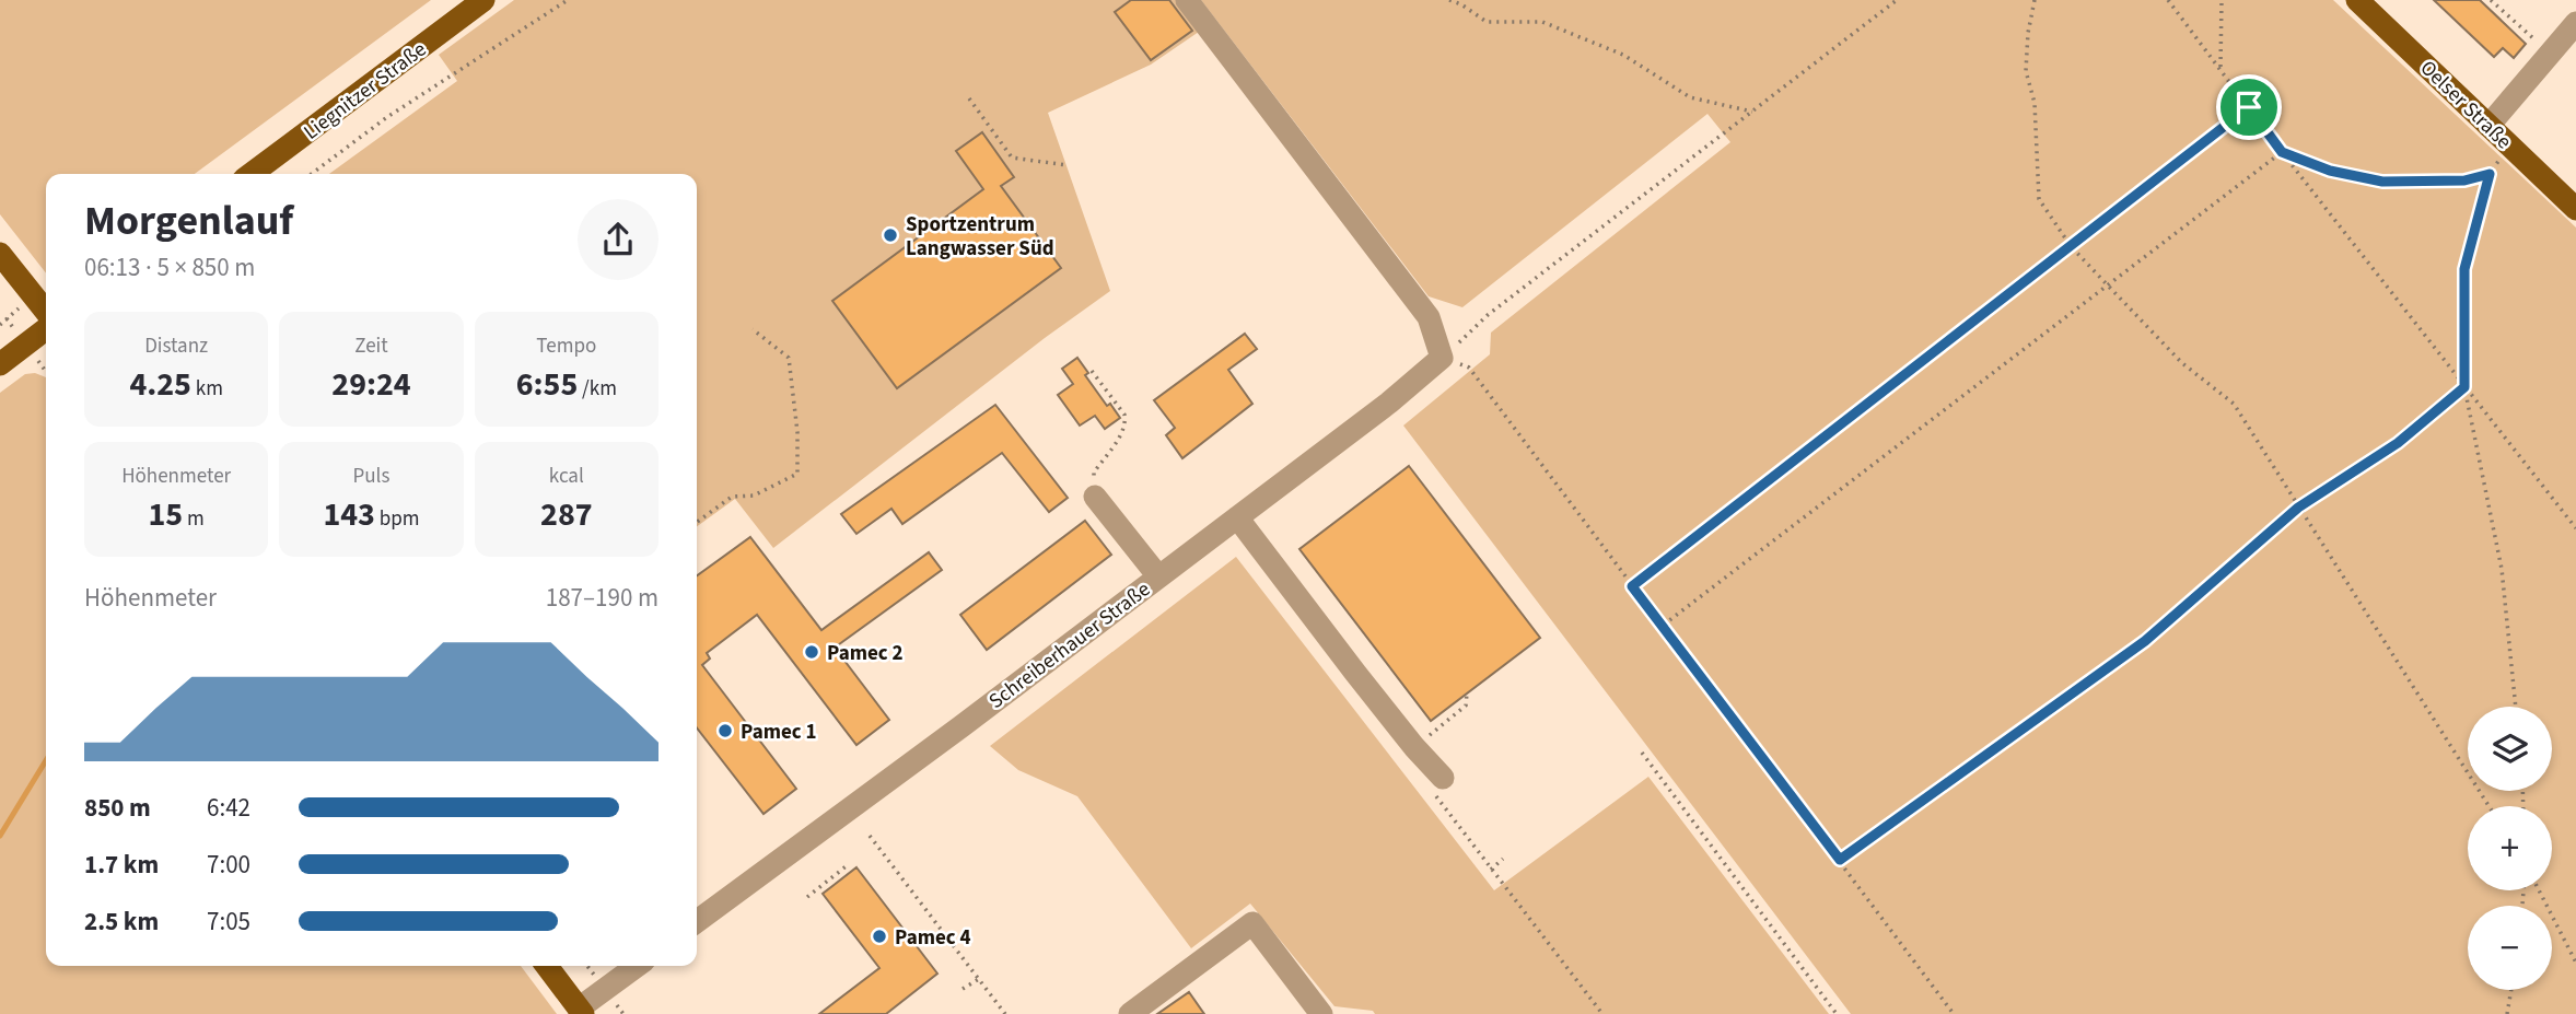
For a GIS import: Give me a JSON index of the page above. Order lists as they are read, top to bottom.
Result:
{
  "streets": {
    "main road": ["Liegnitzer Straße", "Oelser Straße"],
    "street": ["Schreiberhauer Straße"]
  },
  "places": [
    "Sportzentrum Langwasser Süd",
    "Pamec 2",
    "Pamec 1",
    "Pamec 4"
  ],
  "page": {
    "heading": ["Morgenlauf", "06:13 · 5 × 850 m"],
    "stats": [
      ["Distanz", "4.25 km"],
      ["Zeit", "29:24"],
      ["Tempo", "6:55 /km"],
      ["Höhenmeter", "15 m"],
      ["Puls", "143 bpm"],
      ["kcal", "287"]
    ],
    "chart": ["Höhenmeter", "187–190 m"],
    "map_buttons": ["+", "−"],
    "list": [
      {
        "name": "850 m",
        "note": "6:42"
      },
      {
        "name": "1.7 km",
        "note": "7:00"
      },
      {
        "name": "2.5 km",
        "note": "7:05"
      }
    ]
  }
}
